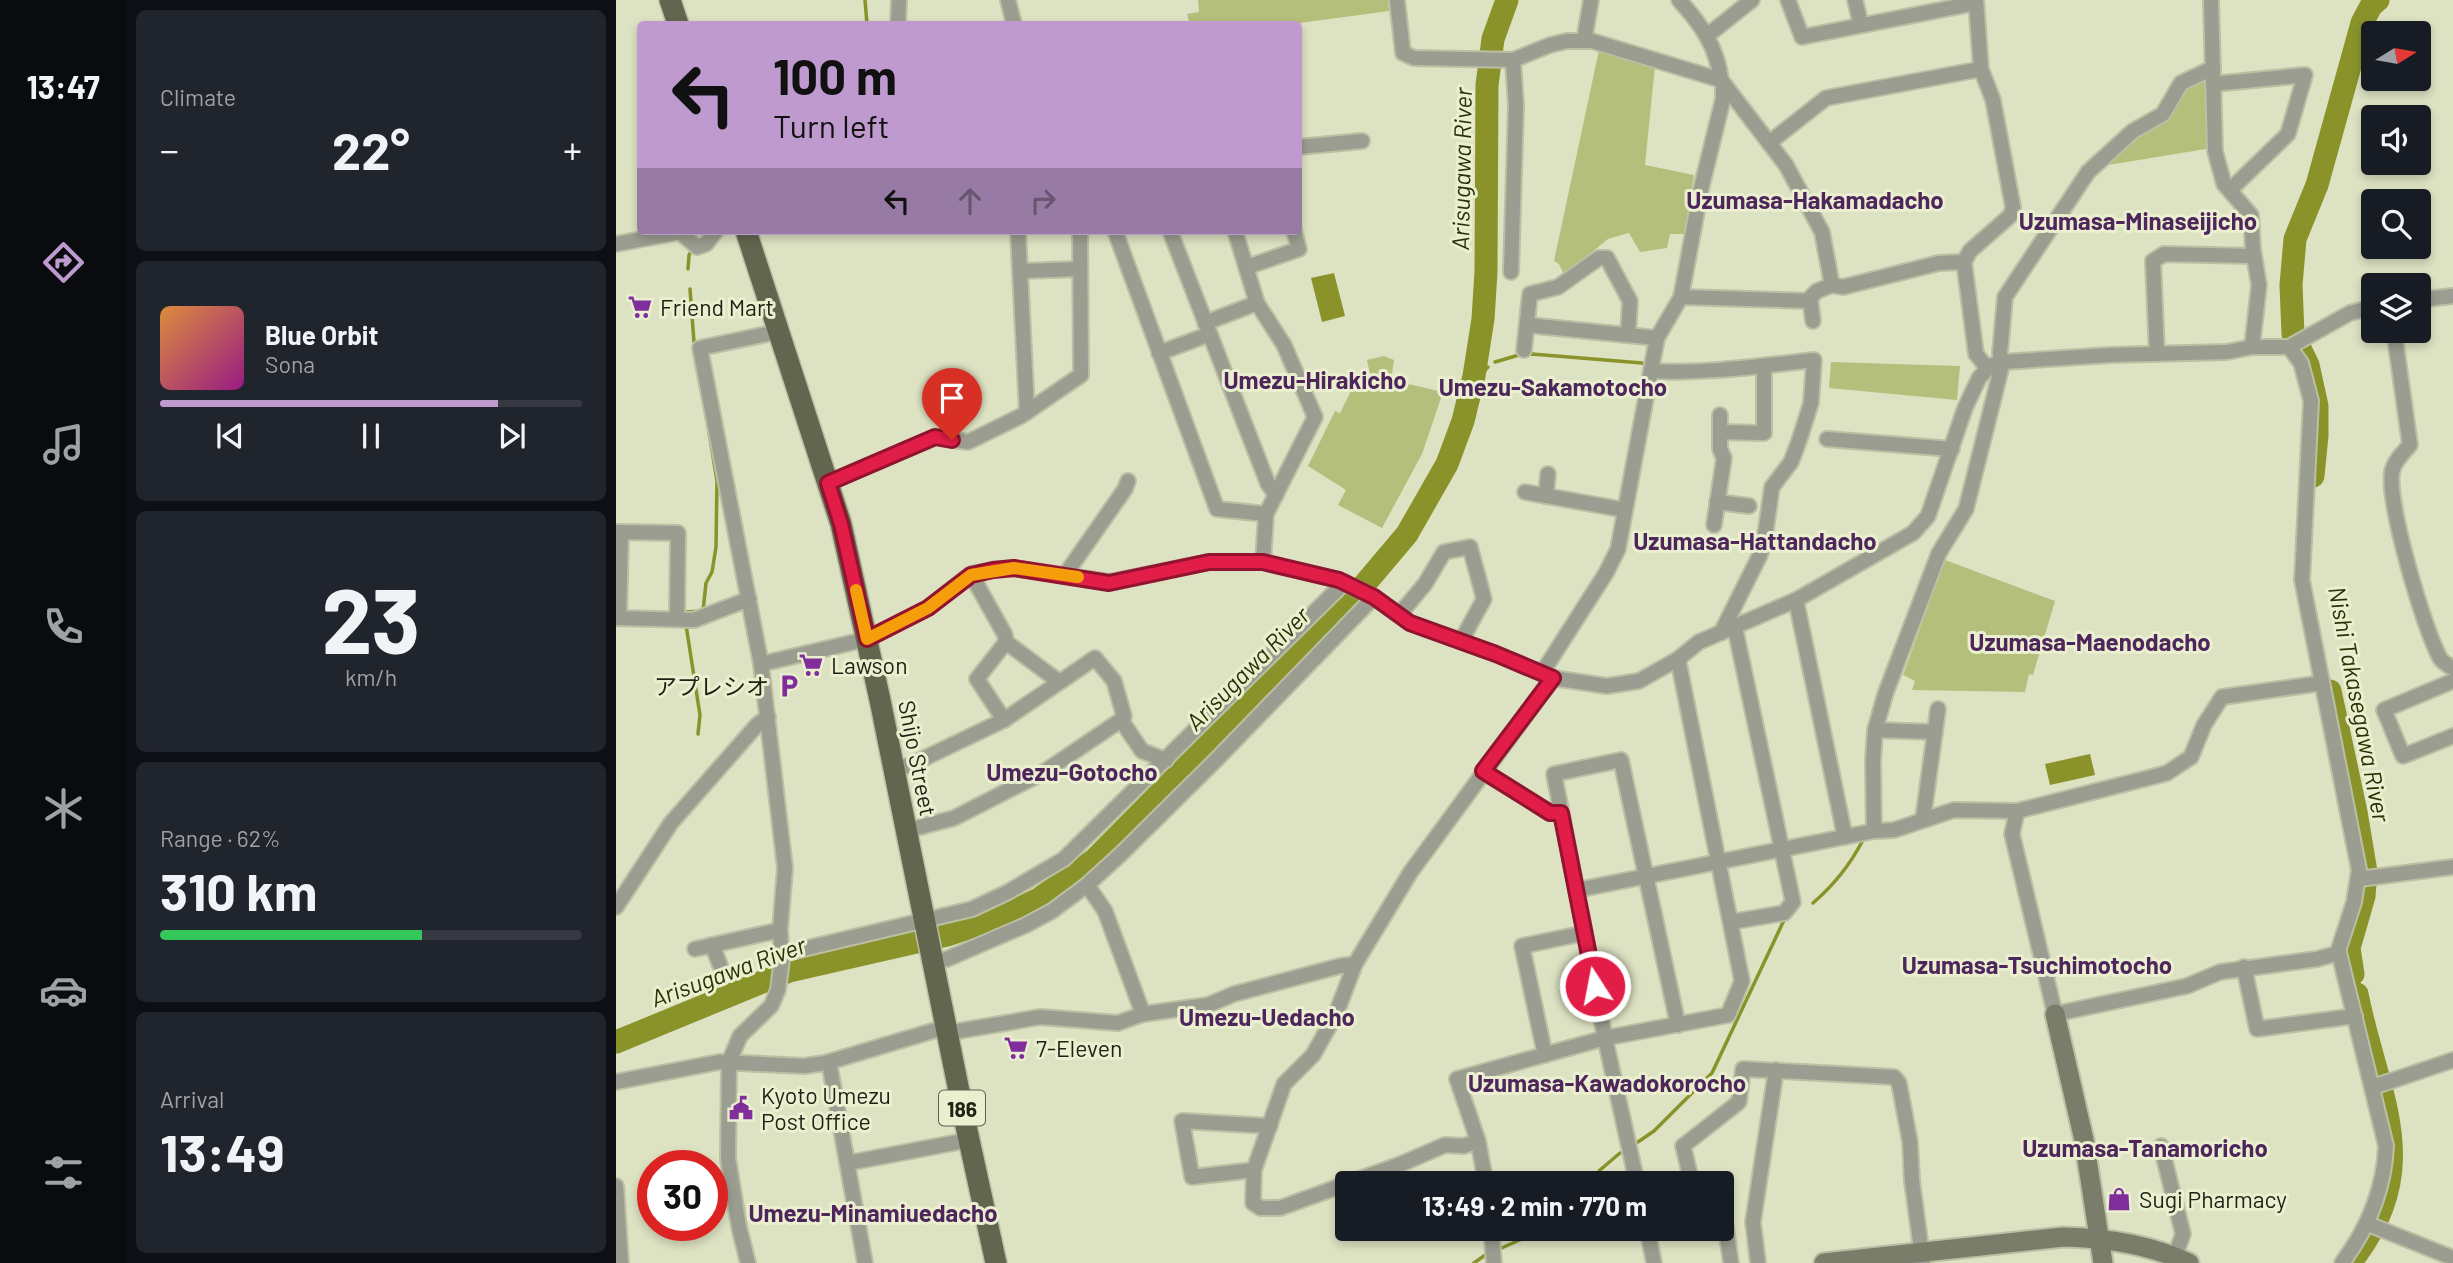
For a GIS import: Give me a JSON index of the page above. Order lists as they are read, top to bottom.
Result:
{
  "streets": {
    "main road": ["Shijo Street", "186"]
  },
  "districts": [
    "Uzumasa-Hakamadacho",
    "Uzumasa-Minaseijicho",
    "Umezu-Hirakicho",
    "Umezu-Sakamotocho",
    "Uzumasa-Hattandacho",
    "Uzumasa-Maenodacho",
    "Umezu-Gotocho",
    "Uzumasa-Tsuchimotocho",
    "Umezu-Uedacho",
    "Uzumasa-Kawadokorocho",
    "Uzumasa-Tanamoricho",
    "Umezu-Minamiuedacho"
  ],
  "water": ["Arisugawa River", "Nishi Takasegawa River"],
  "places": {
    "supermarket": ["Friend Mart", "Lawson", "7-Eleven"],
    "parking": ["アプレシオ"],
    "public building": ["Kyoto Umezu Post Office"],
    "shop": ["Sugi Pharmacy"]
  },
  "north": "right",
  "page": {
    "tabs": "13:47",
    "tile": [
      "Climate",
      ["23", "km/h"],
      ["Range · 62%", "310 km"],
      ["Arrival", "13:49"]
    ],
    "turn": ["100 m", "Turn left"],
    "heat": ["−", "22°", "+"],
    "song": ["Blue Orbit", "Sona"],
    "limit": "30",
    "trip": "13:49 · 2 min · 770 m"
  }
}
